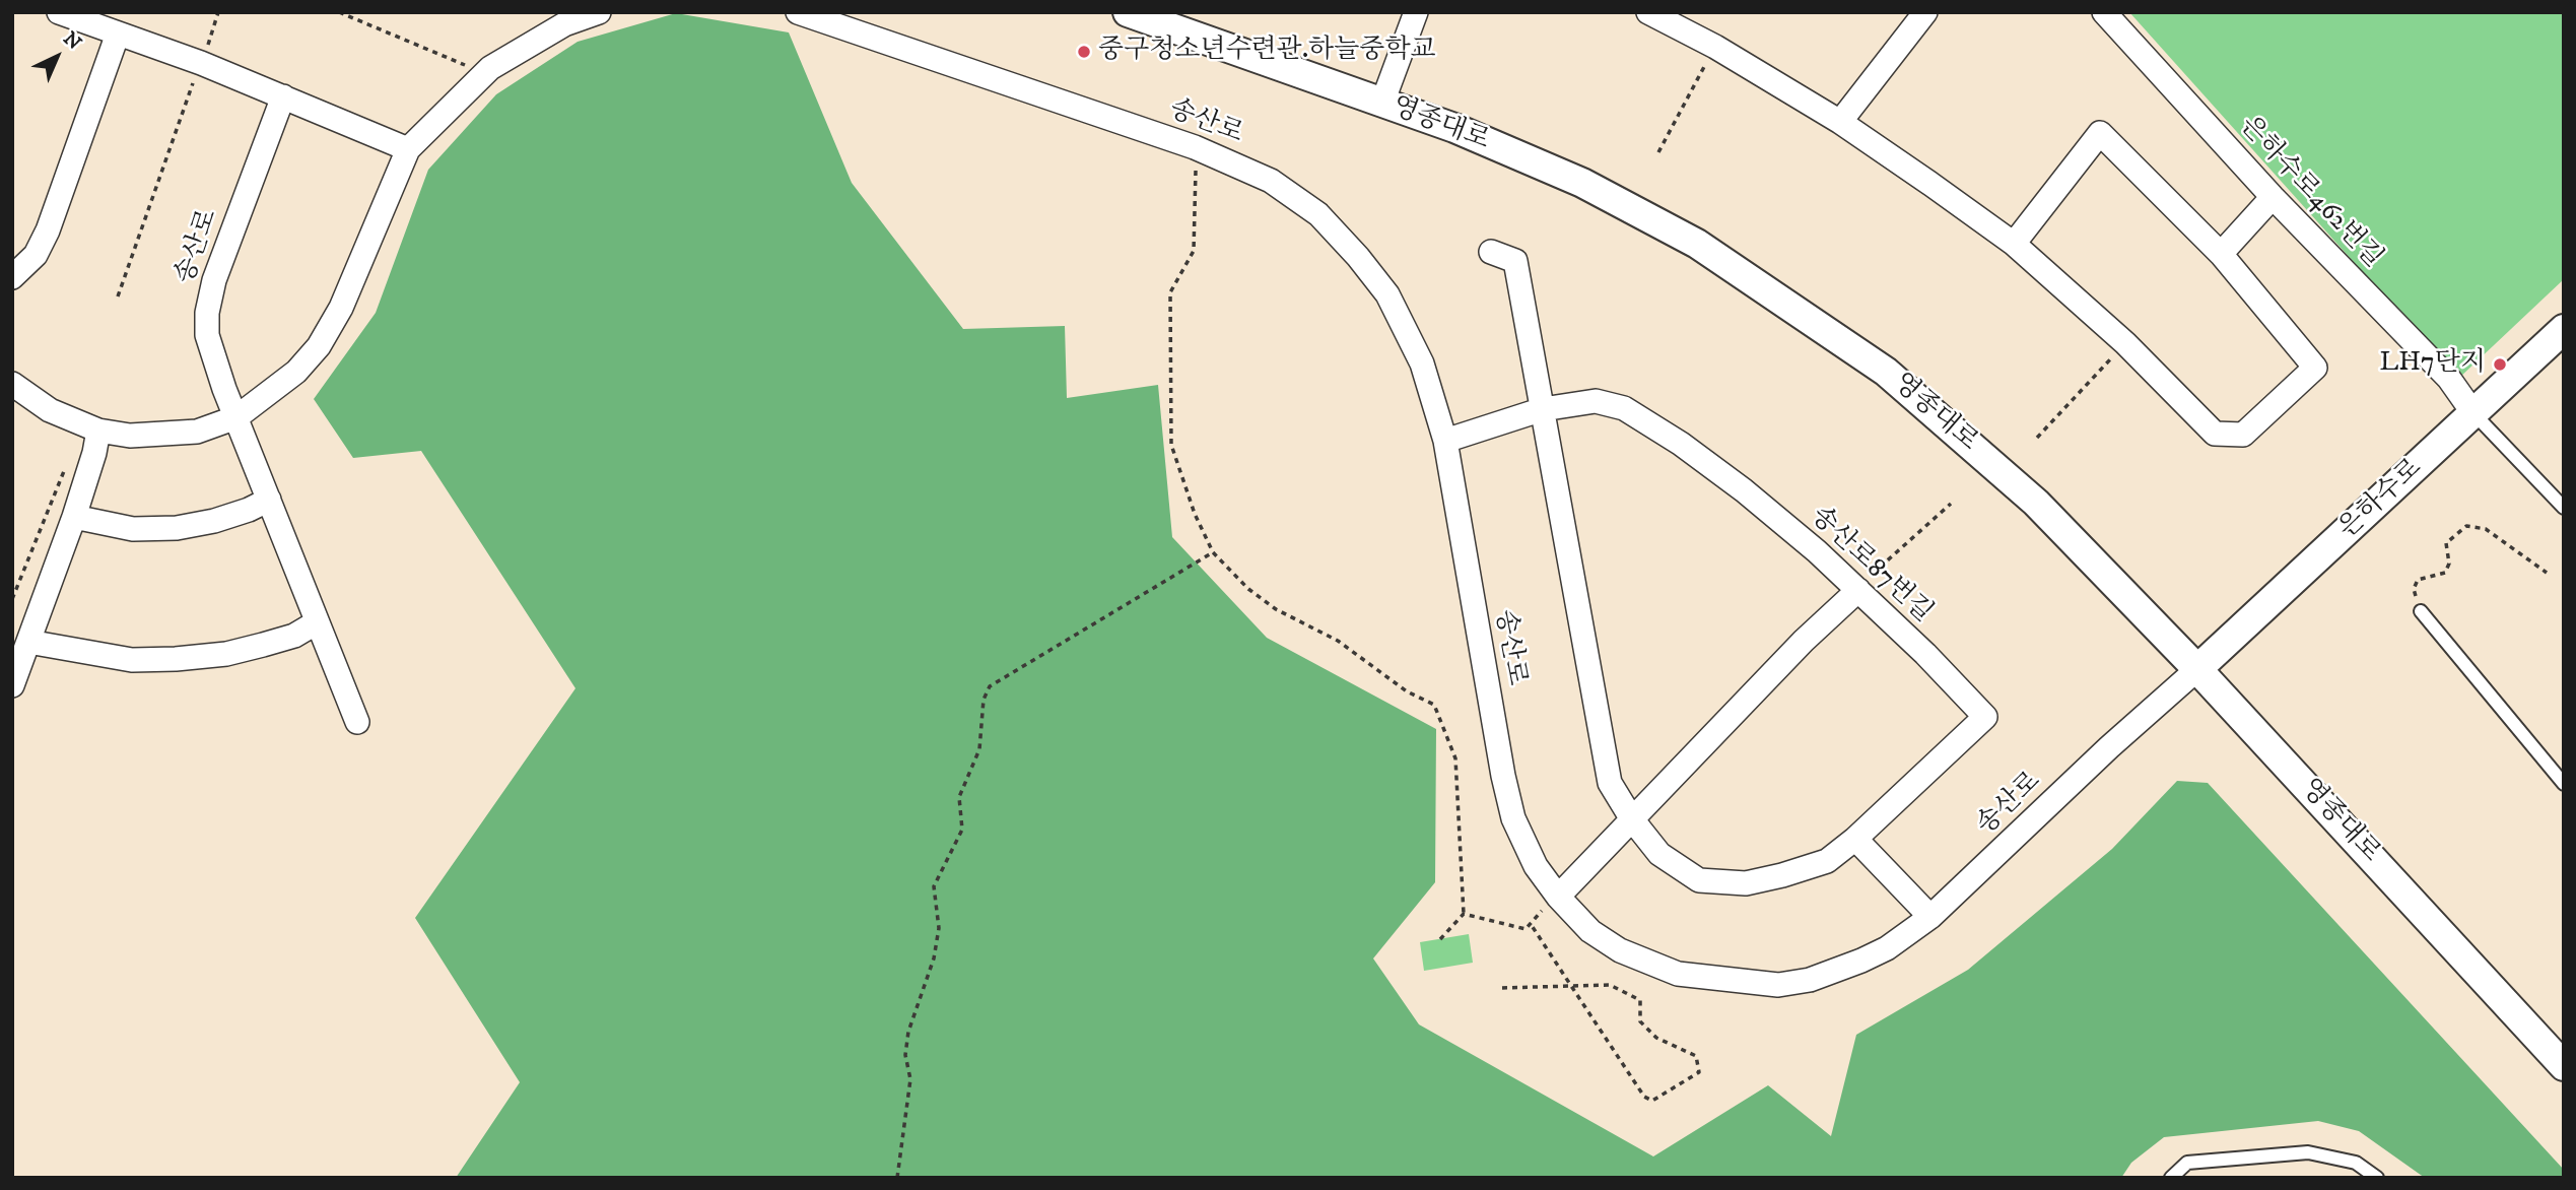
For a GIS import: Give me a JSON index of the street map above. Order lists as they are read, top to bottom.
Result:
{
  "streets": {
    "street": [
      "송산로",
      "영종대로",
      "은하수로462번길",
      "은하수로",
      "송산로87번길"
    ]
  },
  "crossings": [
    ["송산로", "영종대로"],
    ["송산로", "은하수로"],
    ["송산로", "송산로87번길"],
    ["영종대로", "은하수로"],
    ["은하수로462번길", "은하수로"]
  ],
  "places": ["중구청소년수련관.하늘중학교", "LH7단지"],
  "north": "top right"
}
